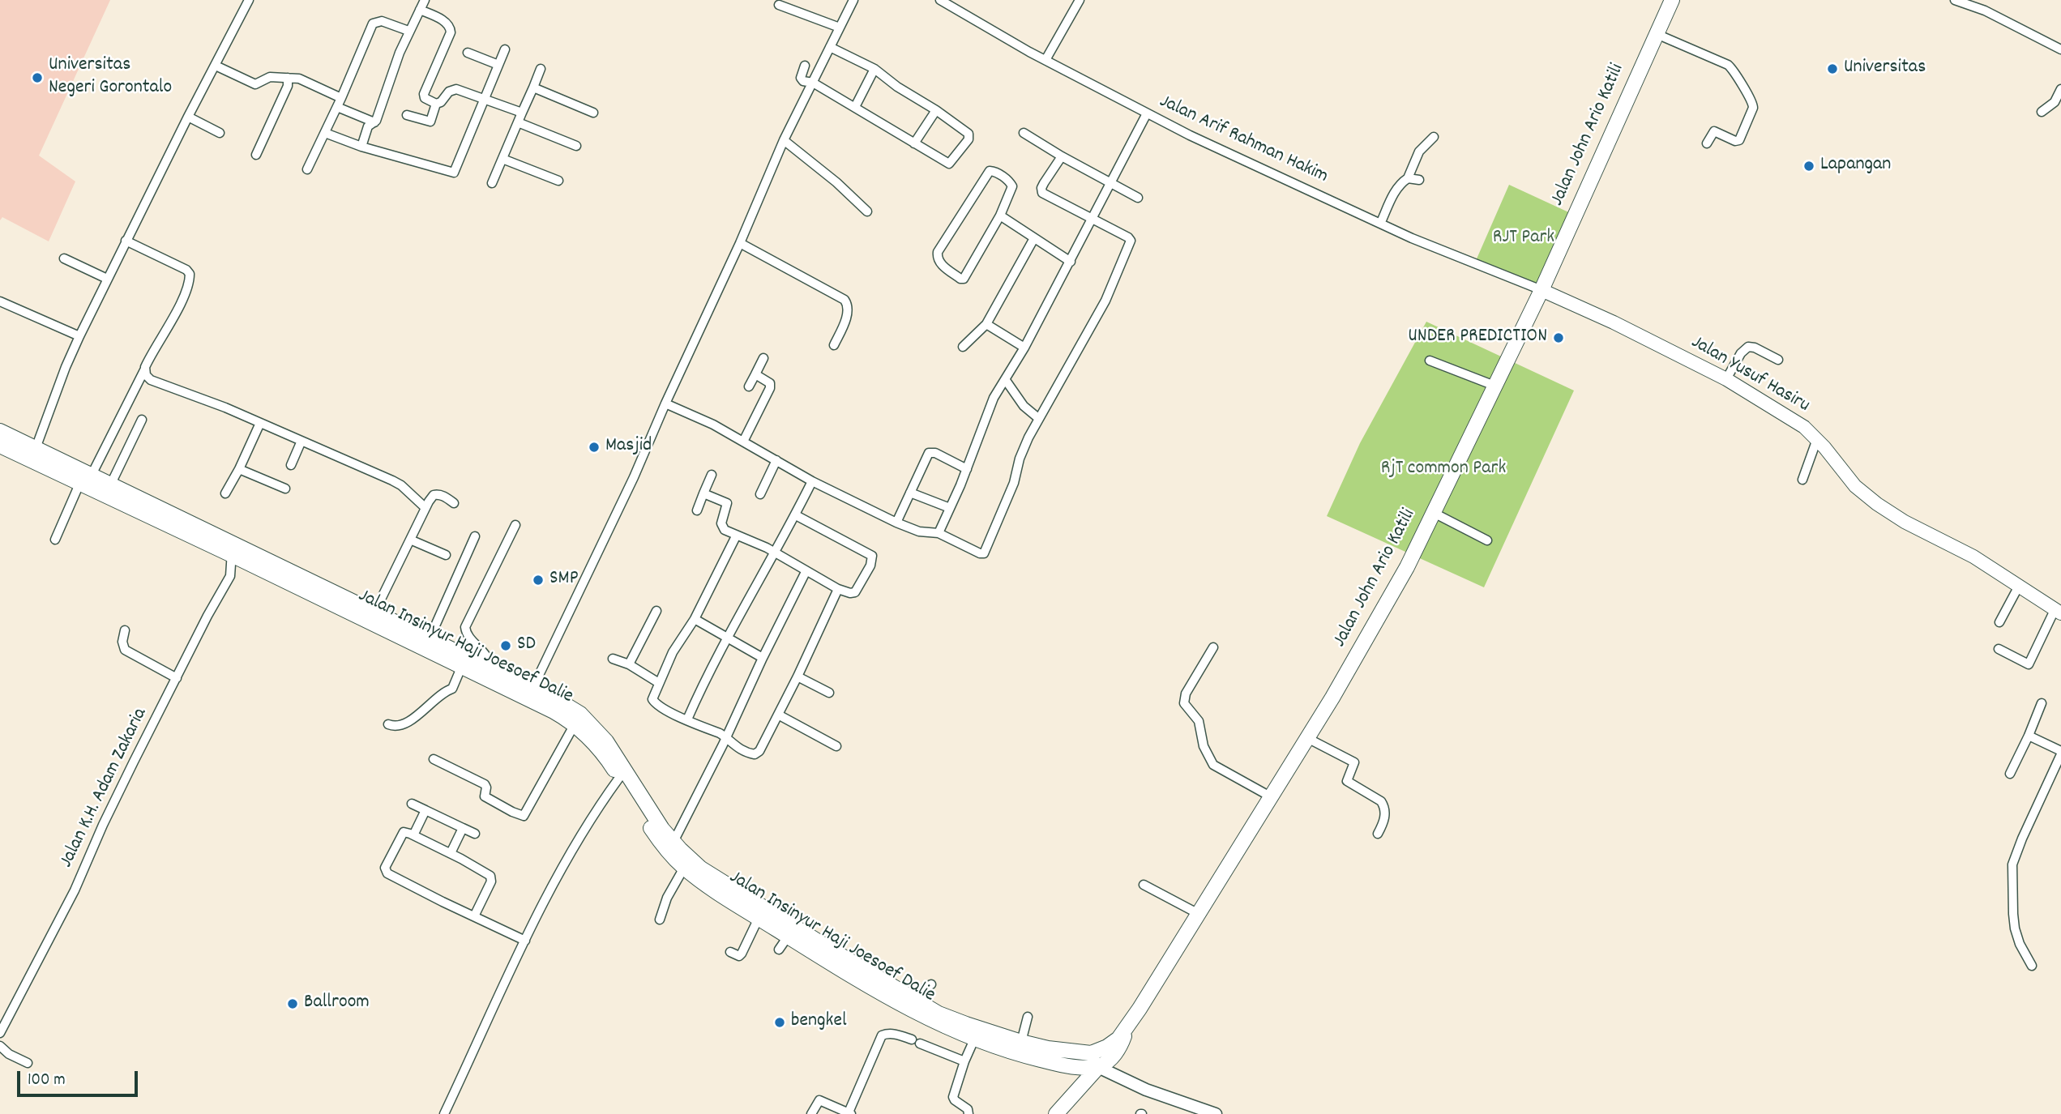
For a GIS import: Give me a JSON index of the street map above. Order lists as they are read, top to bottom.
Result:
{
  "streets": {
    "main road": ["Jalan John Ario Katili", "Jalan Yusuf Hasiru", "Jalan Insinyur Haji Joesoef Dalie"],
    "street": ["Jalan Arif Rahman Hakim", "Jalan K.H. Adam Zakaria"]
  },
  "crossings": [
    ["Jalan John Ario Katili", "Jalan Arif Rahman Hakim"],
    ["Jalan John Ario Katili", "Jalan Yusuf Hasiru"],
    ["Jalan John Ario Katili", "Jalan Insinyur Haji Joesoef Dalie"],
    ["Jalan Arif Rahman Hakim", "Jalan Yusuf Hasiru"],
    ["Jalan Insinyur Haji Joesoef Dalie", "Jalan K.H. Adam Zakaria"]
  ],
  "parks": ["RJT Park", "RjT common Park"],
  "places": [
    "Universitas",
    "Universitas Negeri Gorontalo",
    "Lapangan",
    "UNDER PREDICTION",
    "Masjid",
    "SMP",
    "SD",
    "Ballroom",
    "bengkel"
  ],
  "scale_bar": "100 m"
}
